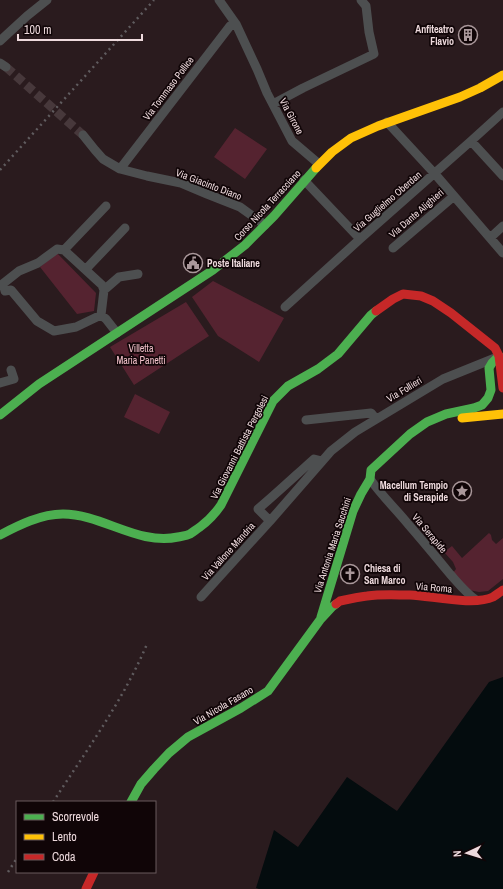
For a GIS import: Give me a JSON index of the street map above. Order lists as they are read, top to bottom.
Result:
{
  "streets": {
    "street": [
      "Via Tommaso Pollice",
      "Via Girone",
      "Via Giacinto Diano",
      "Via Guglielmo Oberdan",
      "Corso Nicola Terracciano",
      "Via Dante Alighieri",
      "Via Follieri",
      "Via Giovanni Battista Pergolesi",
      "Via Serapide",
      "Via Antonia Maria Sacchini",
      "Via Vallone Mandria",
      "Via Roma",
      "Via Nicola Fasano"
    ]
  },
  "crossings": [
    ["Via Tommaso Pollice", "Via Girone"],
    ["Via Tommaso Pollice", "Via Giacinto Diano"],
    ["Via Girone", "Corso Nicola Terracciano"],
    ["Via Giacinto Diano", "Corso Nicola Terracciano"],
    ["Via Guglielmo Oberdan", "Via Dante Alighieri"],
    ["Corso Nicola Terracciano", "Via Dante Alighieri"],
    ["Via Follieri", "Via Giovanni Battista Pergolesi"],
    ["Via Follieri", "Via Antonia Maria Sacchini"],
    ["Via Follieri", "Via Vallone Mandria"],
    ["Via Giovanni Battista Pergolesi", "Via Antonia Maria Sacchini"],
    ["Via Serapide", "Via Antonia Maria Sacchini"],
    ["Via Serapide", "Via Roma"],
    ["Via Antonia Maria Sacchini", "Via Roma"],
    ["Via Antonia Maria Sacchini", "Via Nicola Fasano"],
    ["Via Roma", "Via Nicola Fasano"]
  ],
  "parks": ["Villetta Maria Panetti"],
  "places": {
    "building": ["Anfiteatro Flavio"],
    "public building": ["Poste Italiane"],
    "place": ["Macellum Tempio di Serapide"],
    "church": ["Chiesa di San Marco"]
  },
  "legend": ["Scorrevole", "Lento", "Coda"],
  "scale_bar": "100 m",
  "north": "left"
}
